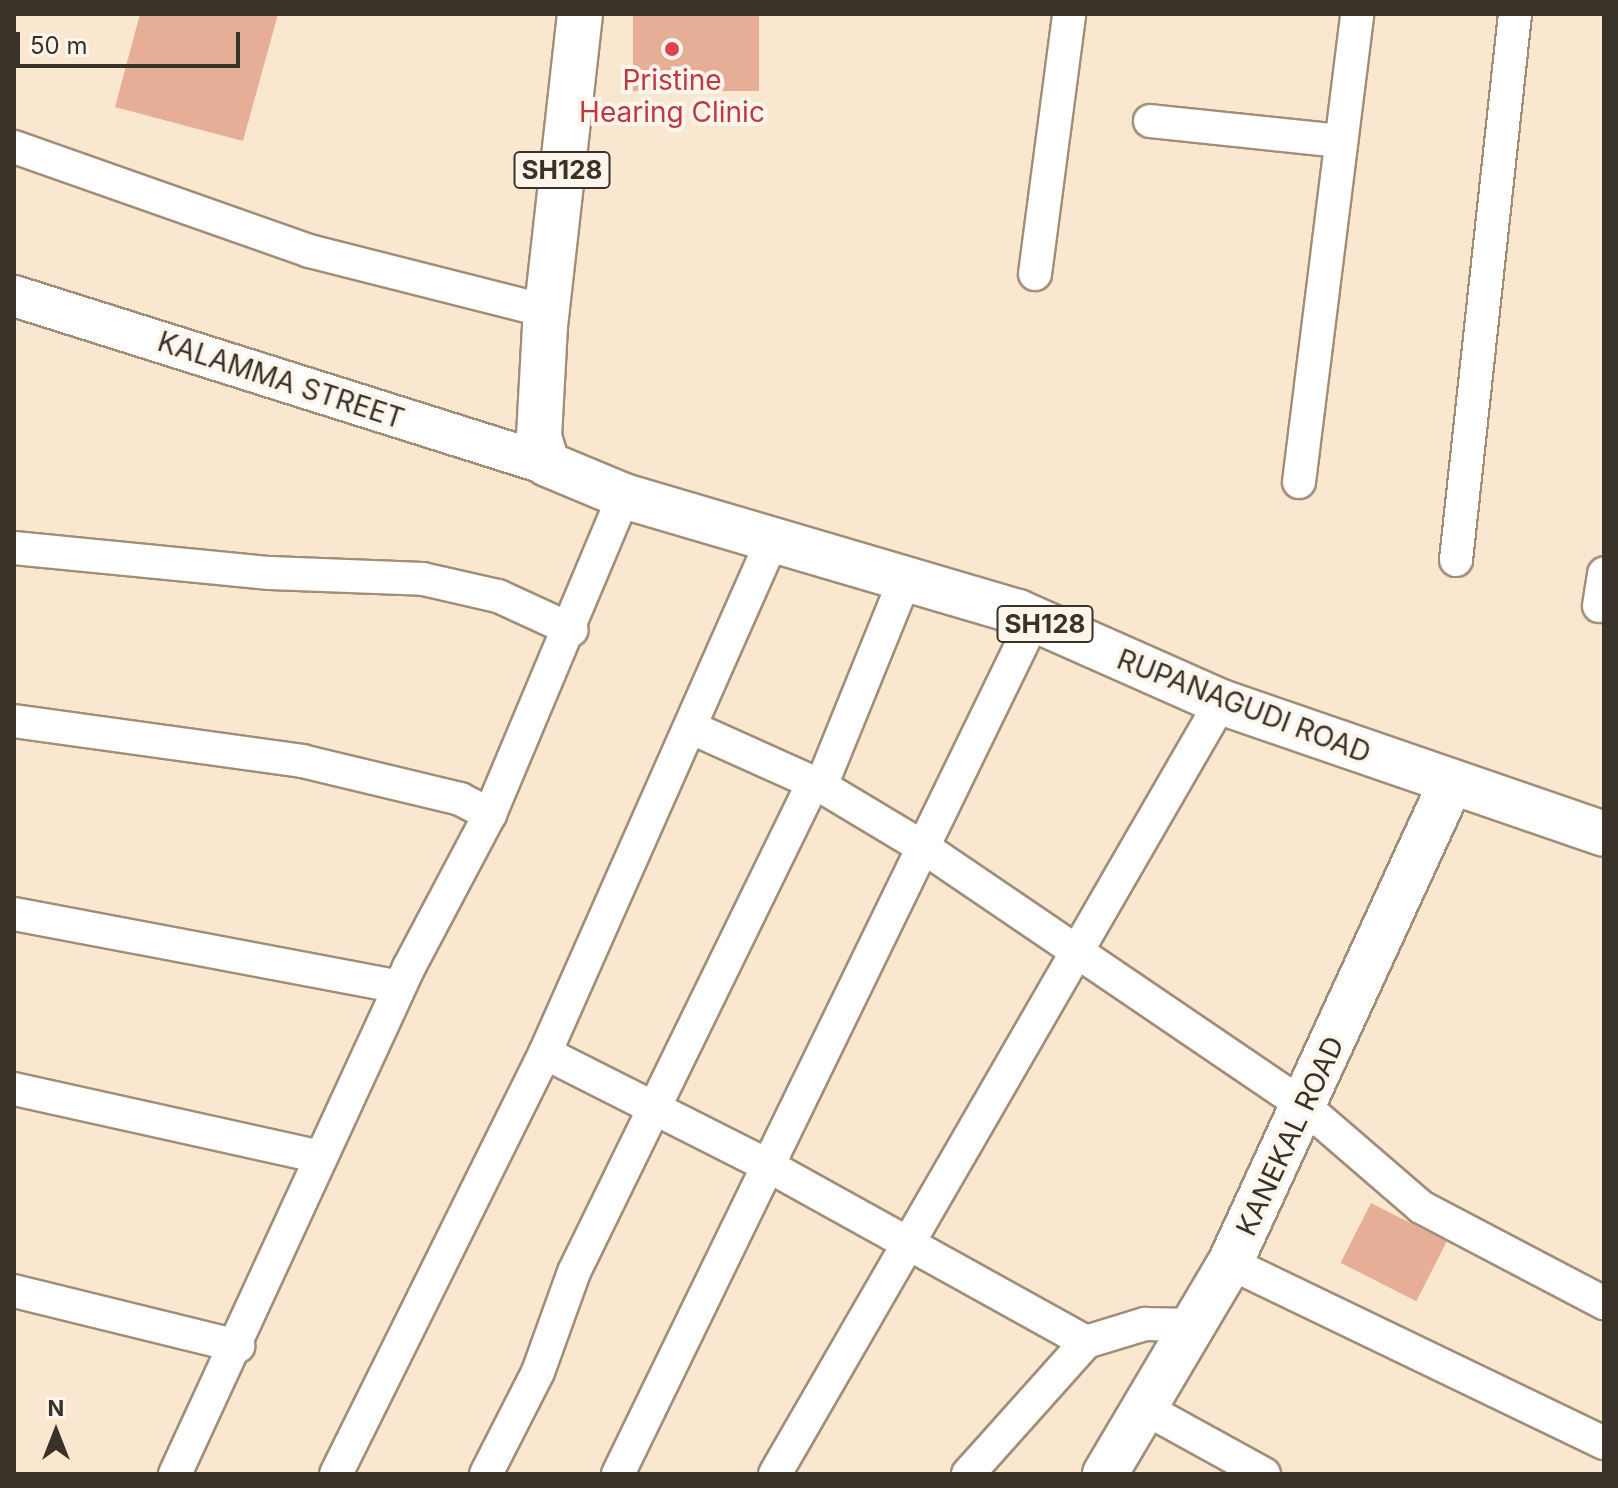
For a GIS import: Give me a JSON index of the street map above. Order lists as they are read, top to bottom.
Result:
{
  "streets": {
    "main road": ["SH128", "RUPANAGUDI ROAD", "KANEKAL ROAD"],
    "street": ["KALAMMA STREET"]
  },
  "crossings": [
    ["SH128", "KALAMMA STREET"],
    ["SH128", "RUPANAGUDI ROAD"],
    ["KALAMMA STREET", "RUPANAGUDI ROAD"],
    ["RUPANAGUDI ROAD", "KANEKAL ROAD"]
  ],
  "places": ["Pristine Hearing Clinic"],
  "scale_bar": "50 m",
  "north": "top"
}
